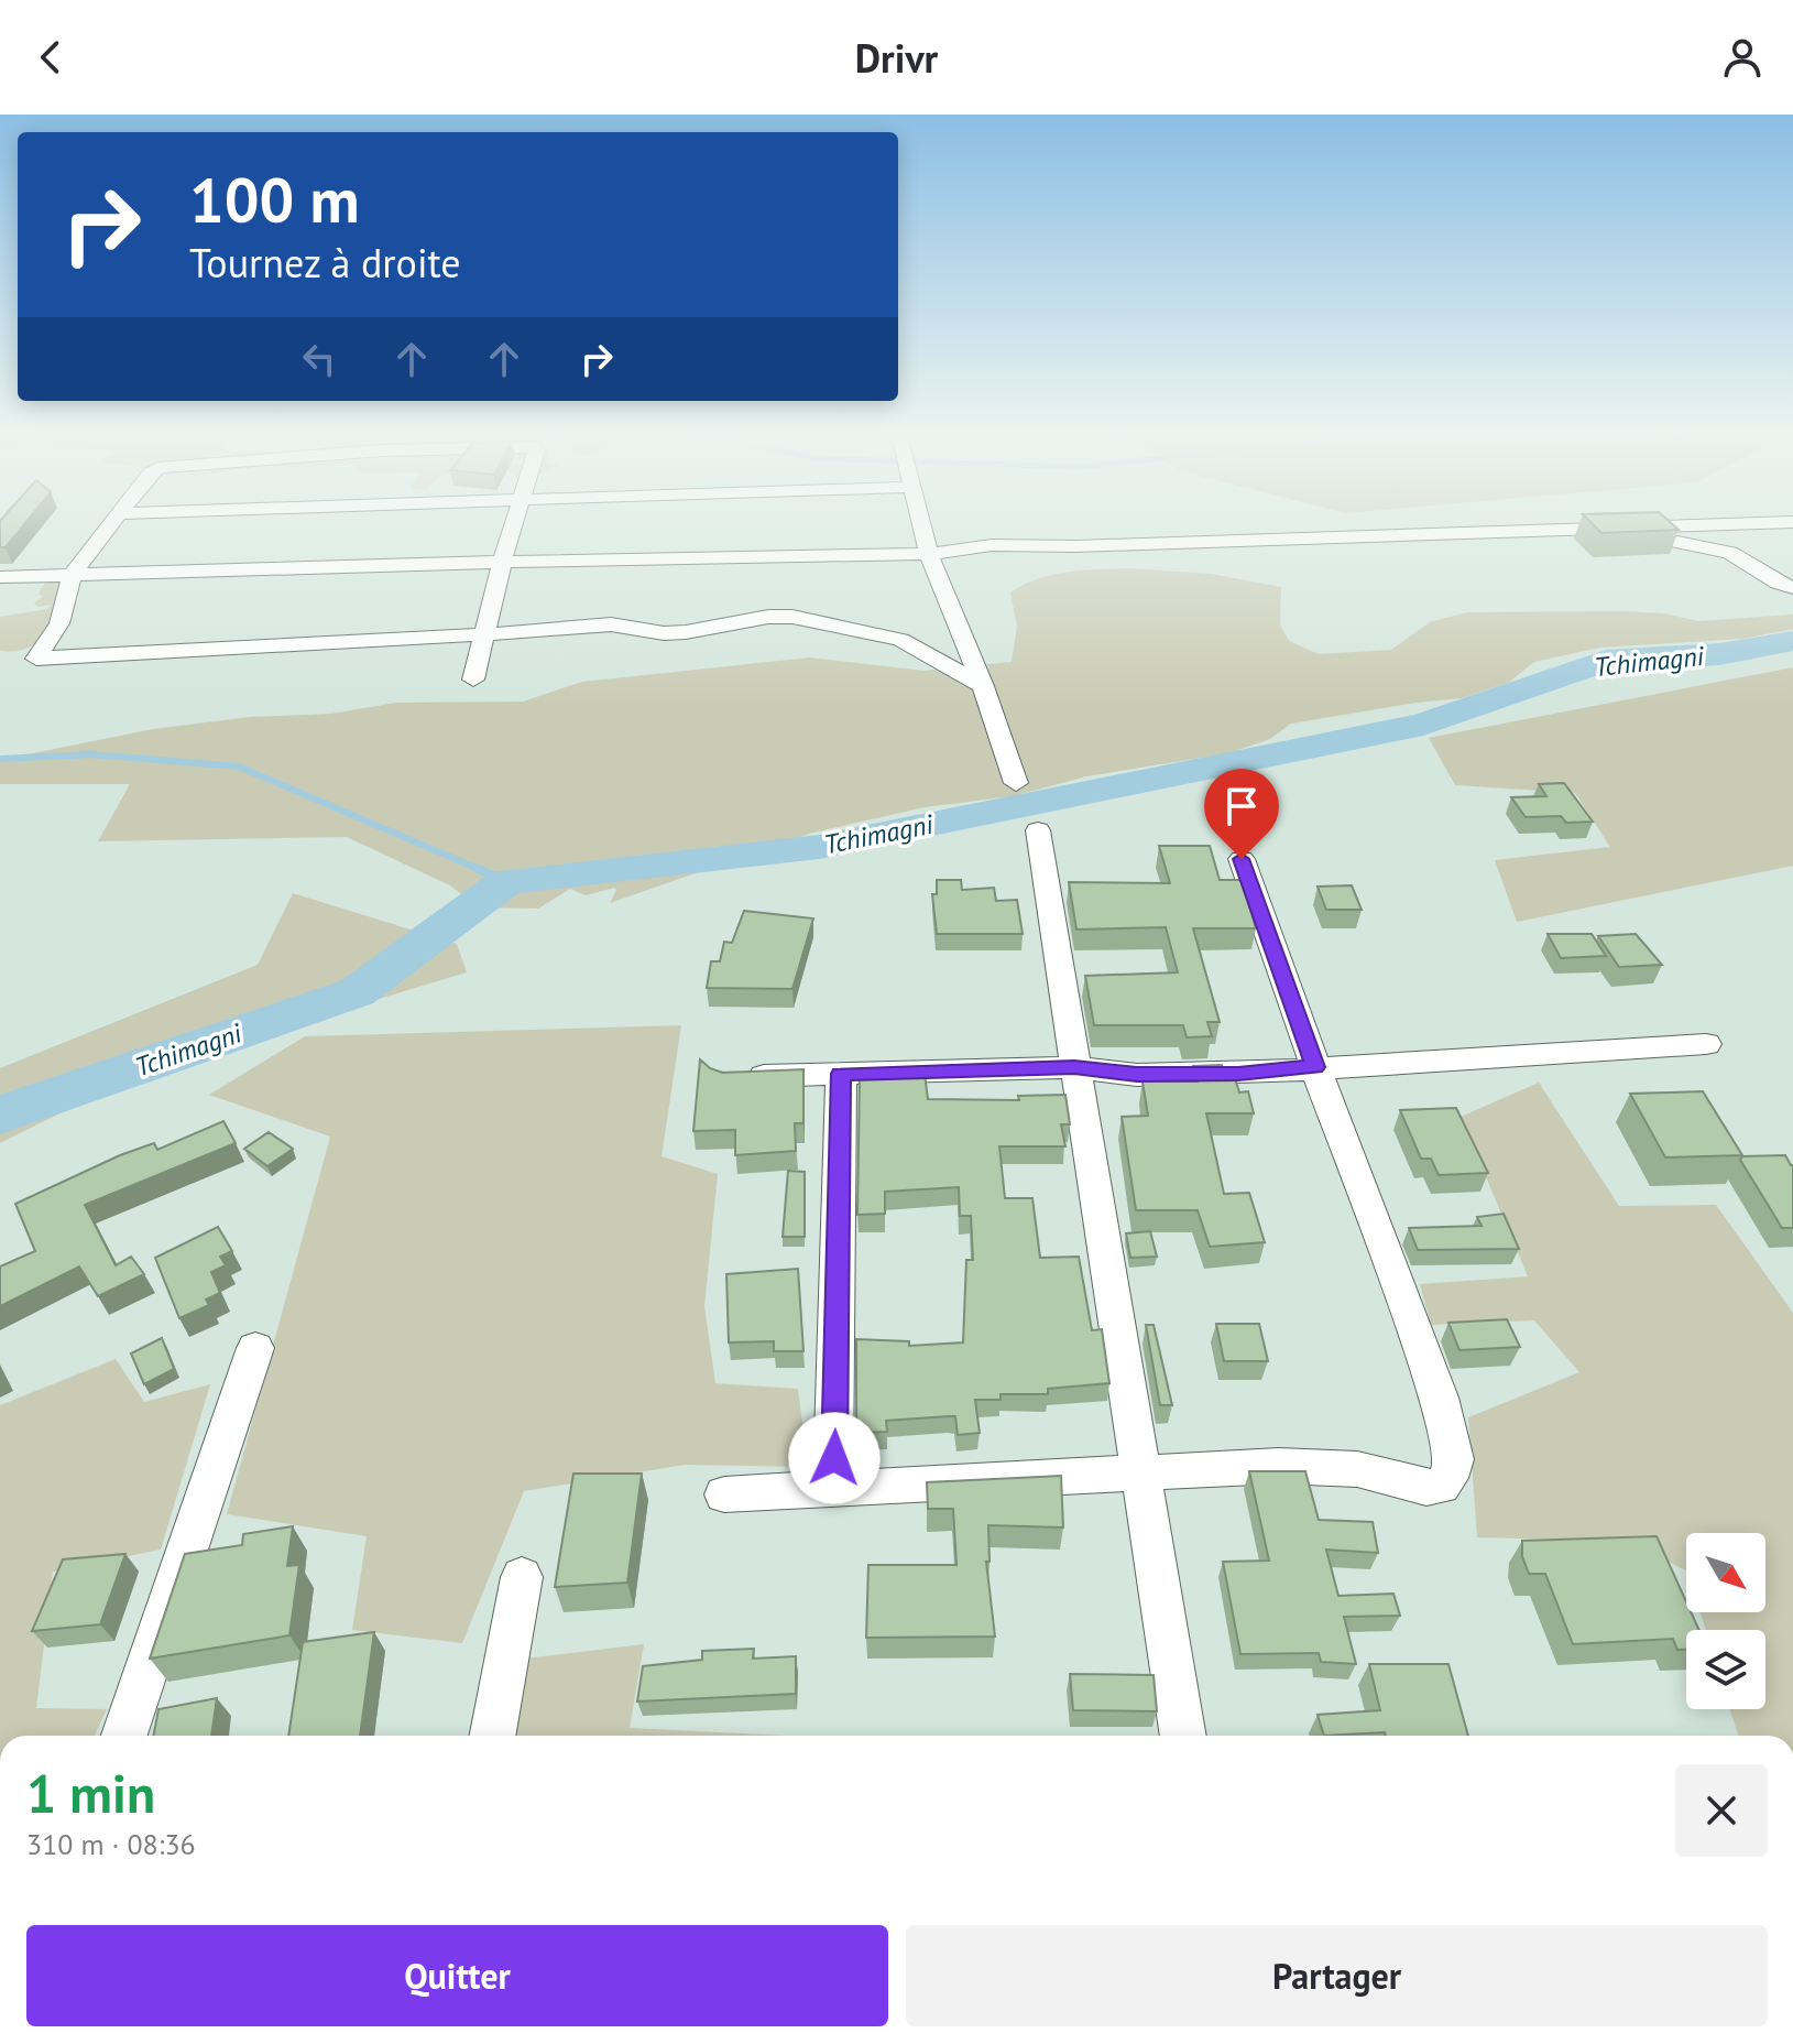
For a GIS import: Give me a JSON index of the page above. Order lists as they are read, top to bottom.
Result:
{
  "water": ["Tchimagni"],
  "north": "bottom right",
  "page": {
    "header": "Drivr",
    "turn": ["100 m", "Tournez à droite"],
    "heading": ["1 min", "310 m · 08:36"],
    "buttons": ["Quitter", "Partager"]
  }
}
